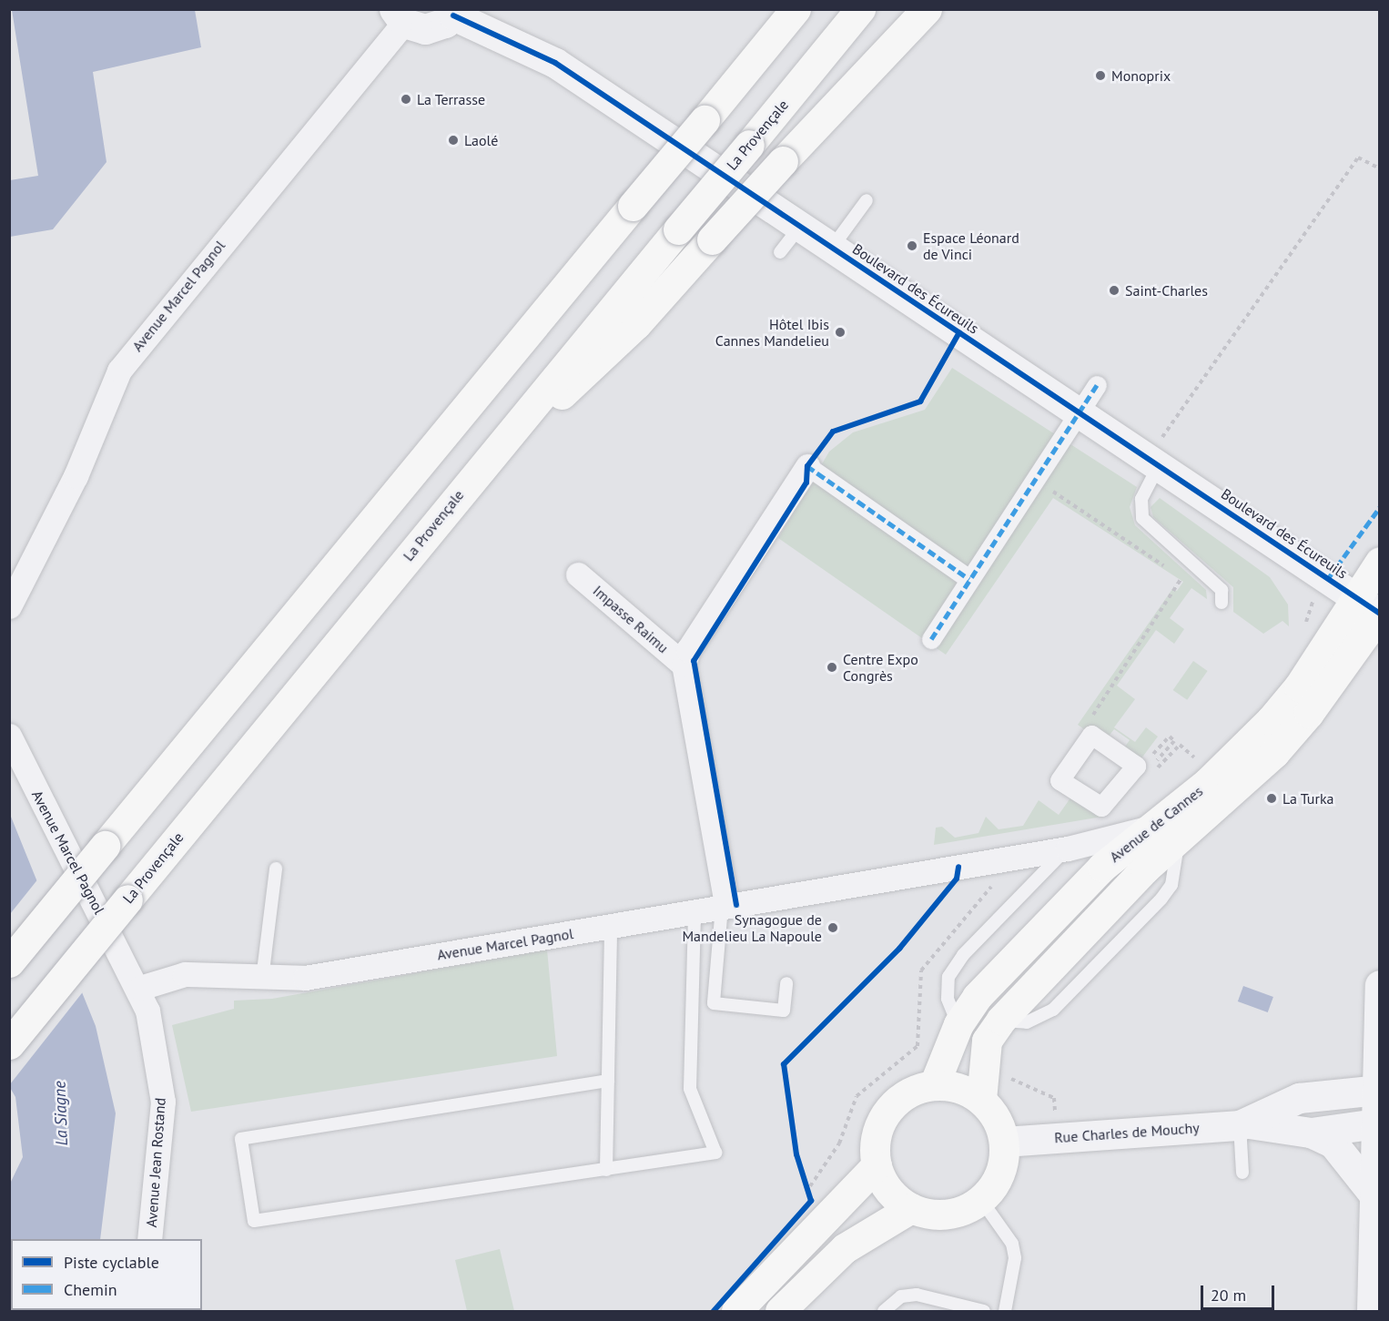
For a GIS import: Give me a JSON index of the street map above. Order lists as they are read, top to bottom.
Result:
{
  "streets": {
    "main road": ["La Provençale", "Avenue de Cannes"],
    "street": [
      "Boulevard des Écureuils",
      "Avenue Marcel Pagnol",
      "Impasse Raimu",
      "Rue Charles de Mouchy",
      "Avenue Jean Rostand"
    ]
  },
  "crossings": [
    ["Boulevard des Écureuils", "Avenue de Cannes"],
    ["Avenue Marcel Pagnol", "Avenue de Cannes"],
    ["Avenue Marcel Pagnol", "Avenue Jean Rostand"],
    ["Avenue de Cannes", "Rue Charles de Mouchy"]
  ],
  "water": ["La Siagne"],
  "places": [
    "Monoprix",
    "La Terrasse",
    "Laolé",
    "Espace Léonard de Vinci",
    "Saint-Charles",
    "Hôtel Ibis Cannes Mandelieu",
    "Centre Expo Congrès",
    "La Turka",
    "Synagogue de Mandelieu La Napoule"
  ],
  "legend": ["Piste cyclable", "Chemin"],
  "scale_bar": "20 m"
}
